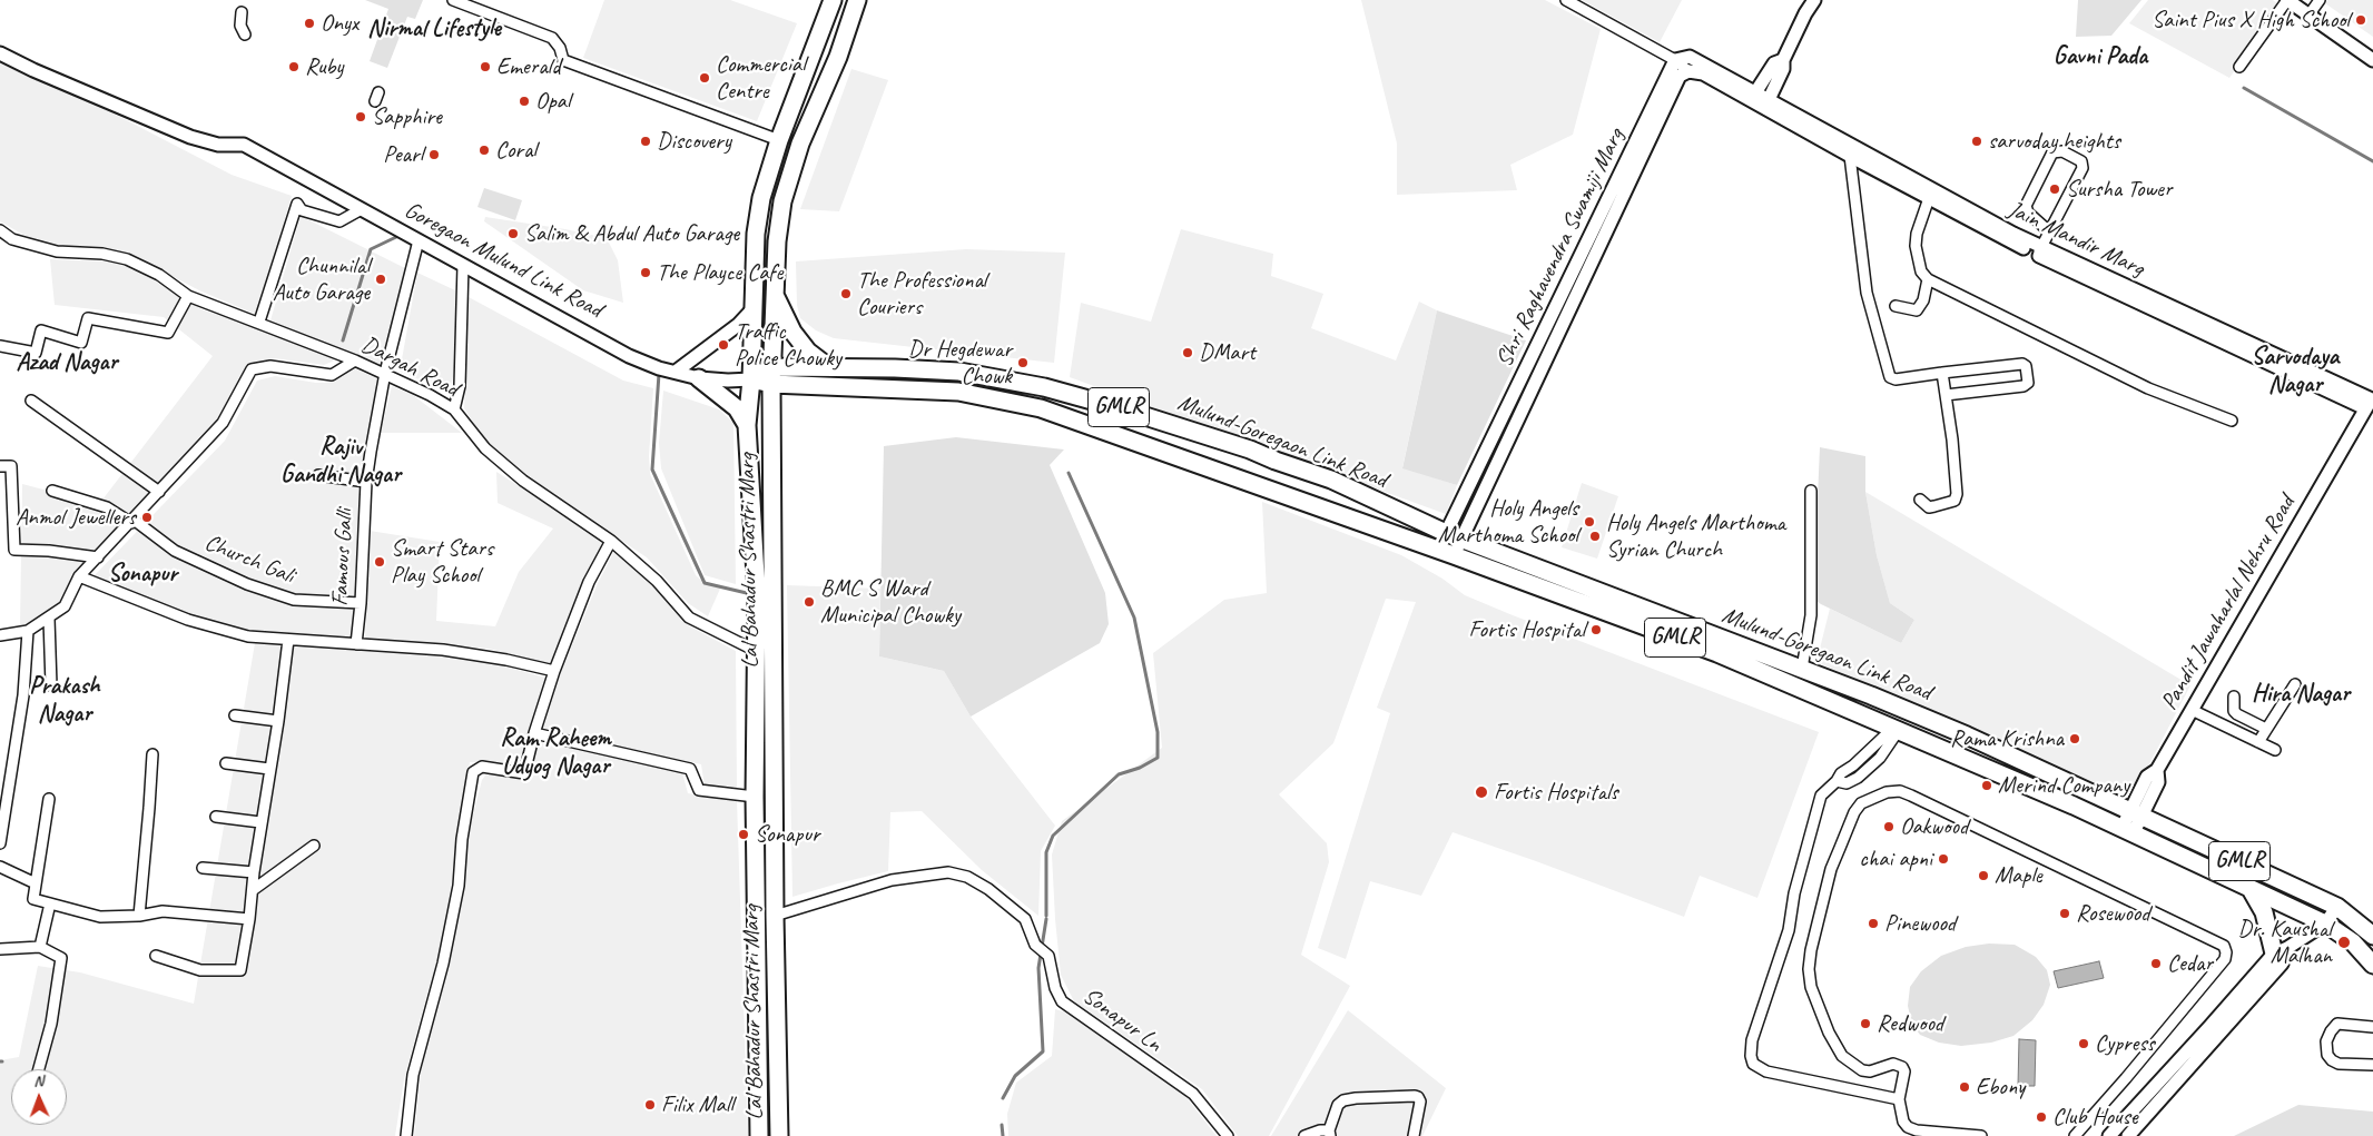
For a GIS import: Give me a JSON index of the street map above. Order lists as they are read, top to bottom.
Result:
{
  "streets": {
    "main road": ["GMLR", "Mulund-Goregaon Link Road", "Lal Bahadur Shastri Marg"],
    "street": [
      "Jain Mandir Marg",
      "Shri Raghavendra Swamiji Marg",
      "Goregaon Mulund Link Road",
      "Dargah Road",
      "Famous Galli",
      "Church Gali",
      "Pandit Jawaharlal Nehru Road",
      "Sonapur Ln"
    ]
  },
  "crossings": [
    ["Jain Mandir Marg", "Pandit Jawaharlal Nehru Road"],
    ["Shri Raghavendra Swamiji Marg", "Mulund-Goregaon Link Road"],
    ["Goregaon Mulund Link Road", "Mulund-Goregaon Link Road"],
    ["Goregaon Mulund Link Road", "Famous Galli"],
    ["Goregaon Mulund Link Road", "Lal Bahadur Shastri Marg"],
    ["Dargah Road", "Famous Galli"],
    ["Dargah Road", "Lal Bahadur Shastri Marg"],
    ["GMLR", "Mulund-Goregaon Link Road"],
    ["GMLR", "Pandit Jawaharlal Nehru Road"],
    ["Mulund-Goregaon Link Road", "Lal Bahadur Shastri Marg"],
    ["Mulund-Goregaon Link Road", "Pandit Jawaharlal Nehru Road"],
    ["Famous Galli", "Church Gali"],
    ["Lal Bahadur Shastri Marg", "Sonapur Ln"]
  ],
  "districts": [
    "Nirmal Lifestyle",
    "Gavni Pada",
    "Sarvodaya Nagar",
    "Azad Nagar",
    "Rajiv Gandhi Nagar",
    "Sonapur",
    "Prakash Nagar",
    "Hira Nagar",
    "Ram Raheem Udyog Nagar"
  ],
  "places": [
    "Saint Pius X High School",
    "Onyx",
    "Ruby",
    "Emerald",
    "Commercial Centre",
    "Opal",
    "Sapphire",
    "Discovery",
    "sarvoday heights",
    "Coral",
    "Pearl",
    "Sursha Tower",
    "Salim & Abdul Auto Garage",
    "The Playce Cafe",
    "Chunnilal Auto Garage",
    "The Professional Couriers",
    "Traffic Police Chowky",
    "DMart",
    "Dr Hegdewar Chowk",
    "Anmol Jewellers",
    "Holy Angels Marthoma School",
    "Holy Angels Marthoma Syrian Church",
    "Smart Stars Play School",
    "BMC S Ward Municipal Chowky",
    "Fortis Hospital",
    "Rama Krishna",
    "Merind Company",
    "Fortis Hospitals",
    "Oakwood",
    "Sonapur",
    "chai apni",
    "Maple",
    "Rosewood",
    "Pinewood",
    "Dr. Kaushal Malhan",
    "Cedar",
    "Redwood",
    "Cypress",
    "Ebony",
    "Filix Mall",
    "Club House"
  ],
  "north": "top"
}
